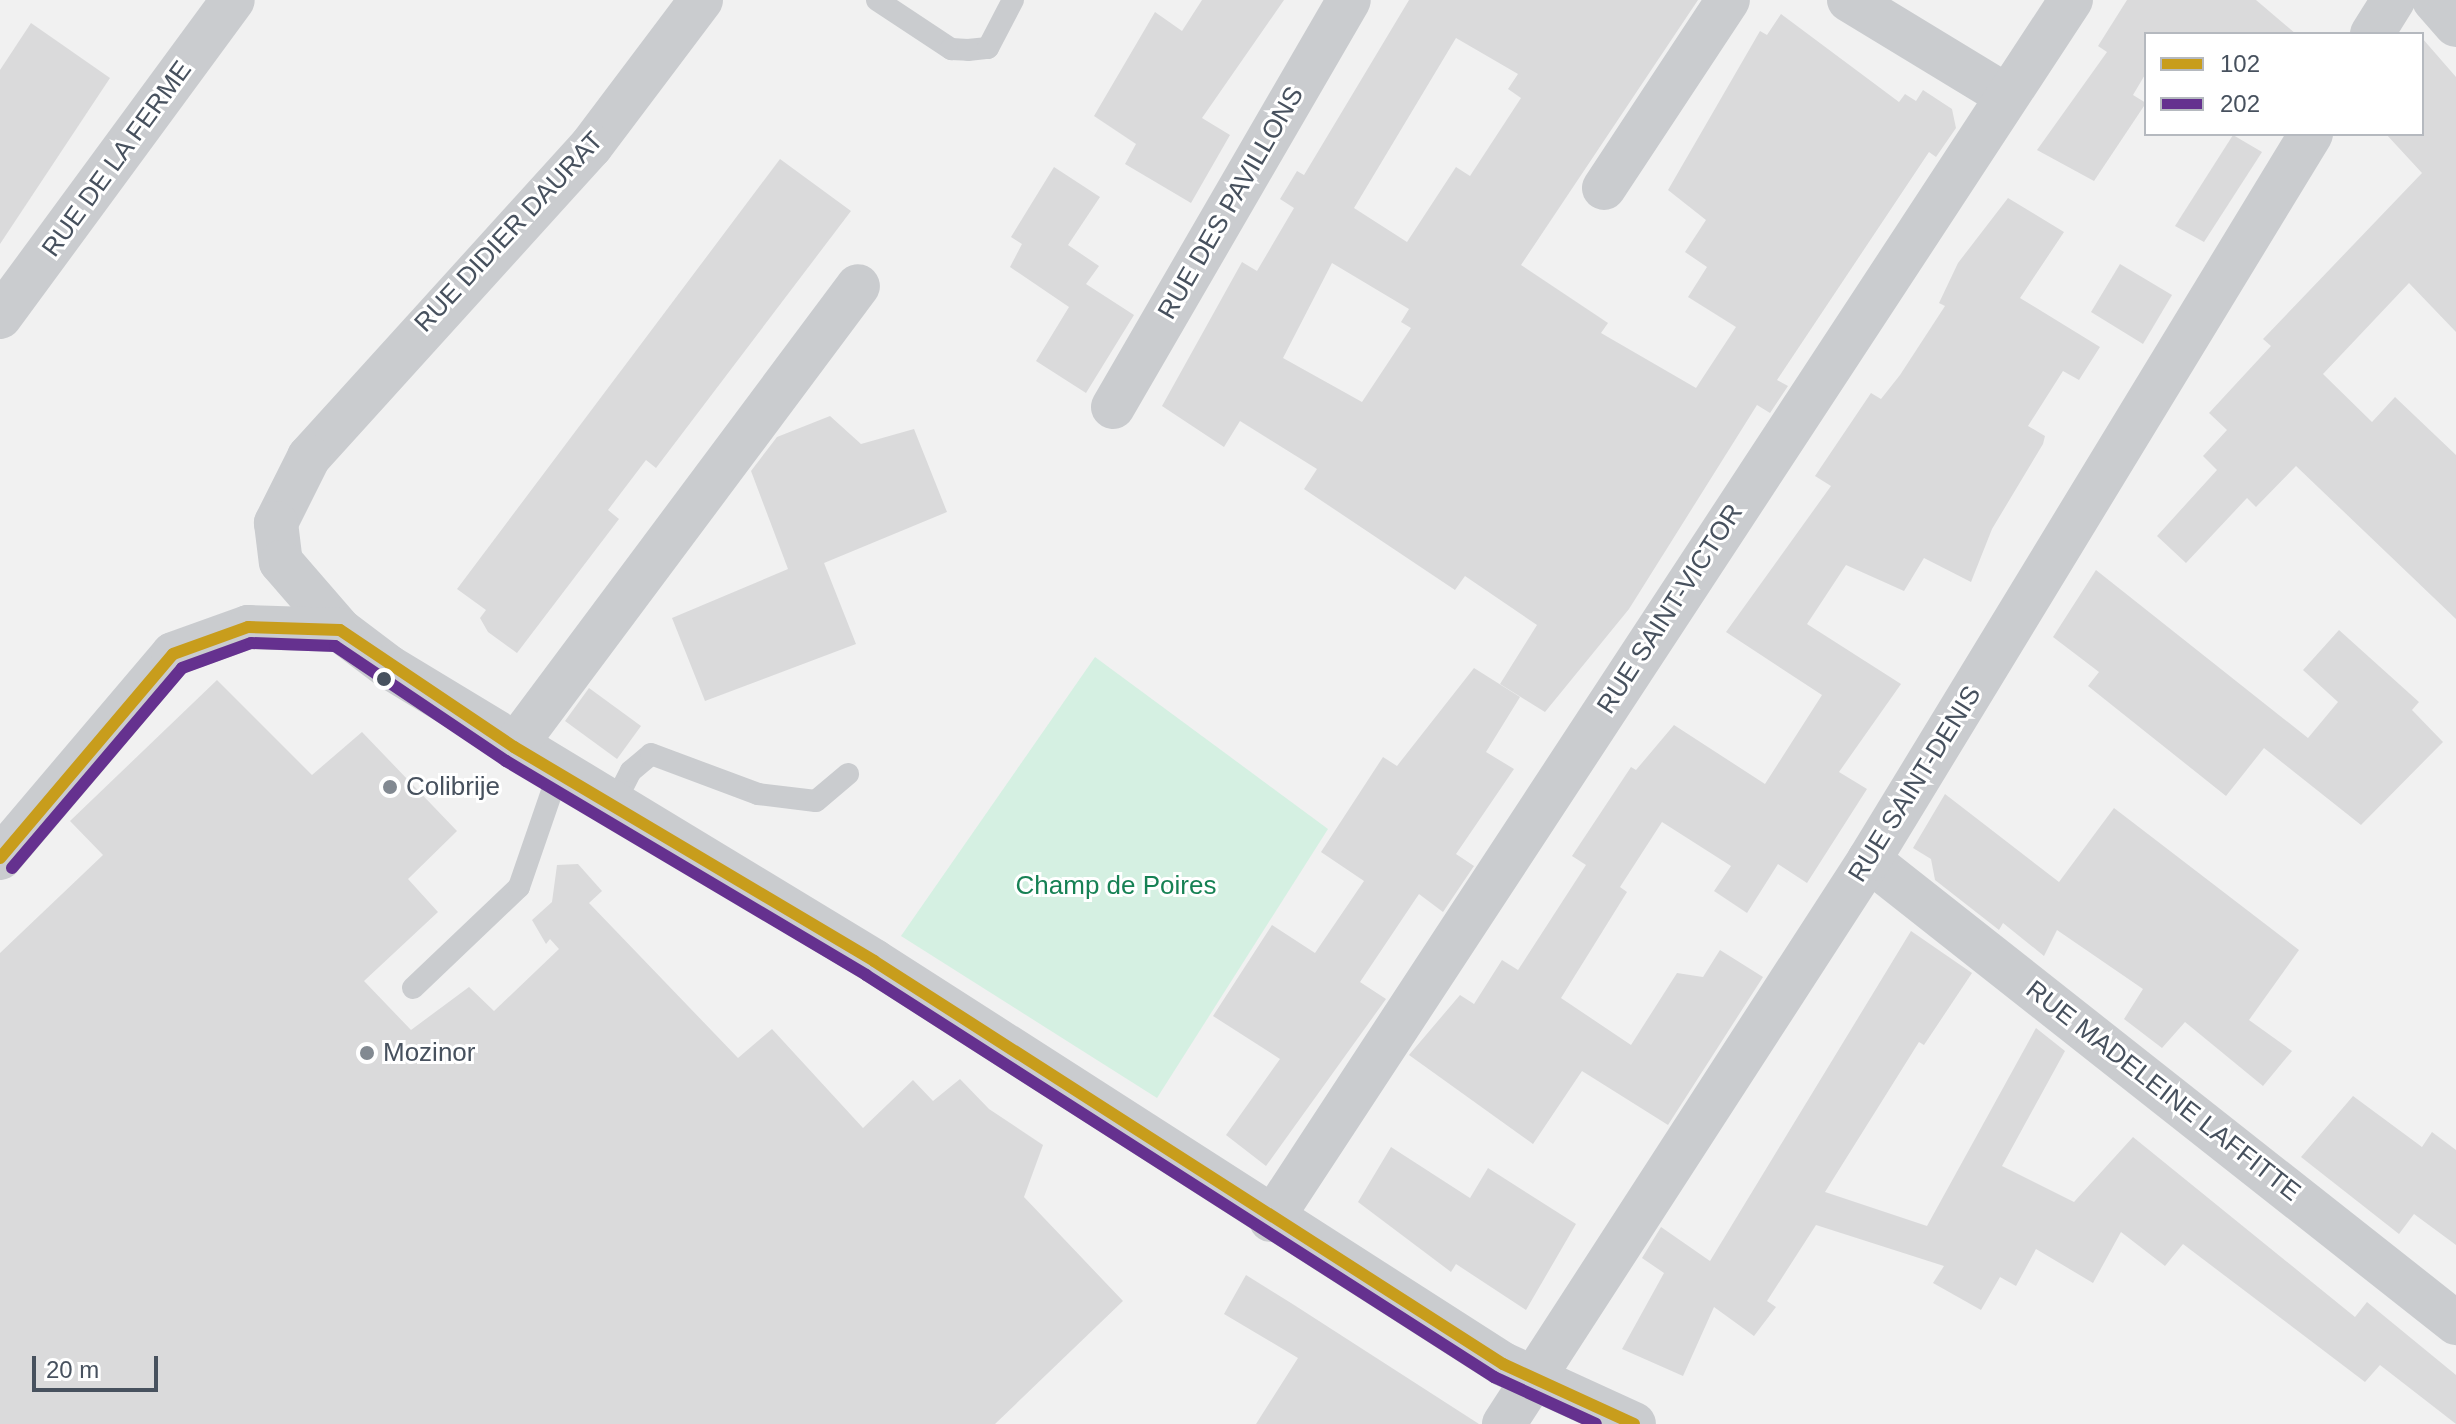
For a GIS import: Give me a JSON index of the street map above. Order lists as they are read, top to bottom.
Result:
{
  "streets": {
    "street": [
      "RUE DE LA FERME",
      "RUE DES PAVILLONS",
      "RUE DIDIER DAURAT",
      "RUE SAINT-VICTOR",
      "RUE SAINT-DENIS",
      "RUE MADELEINE LAFFITTE"
    ]
  },
  "crossings": [
    ["RUE DIDIER DAURAT", "RUE SAINT-VICTOR"],
    ["RUE DIDIER DAURAT", "RUE SAINT-DENIS"],
    ["RUE SAINT-DENIS", "RUE MADELEINE LAFFITTE"]
  ],
  "parks": ["Champ de Poires"],
  "places": ["Colibrije", "Mozinor"],
  "lines": ["transit line 102", "transit line 202"],
  "legend": ["102", "202"],
  "scale_bar": "20 m"
}
